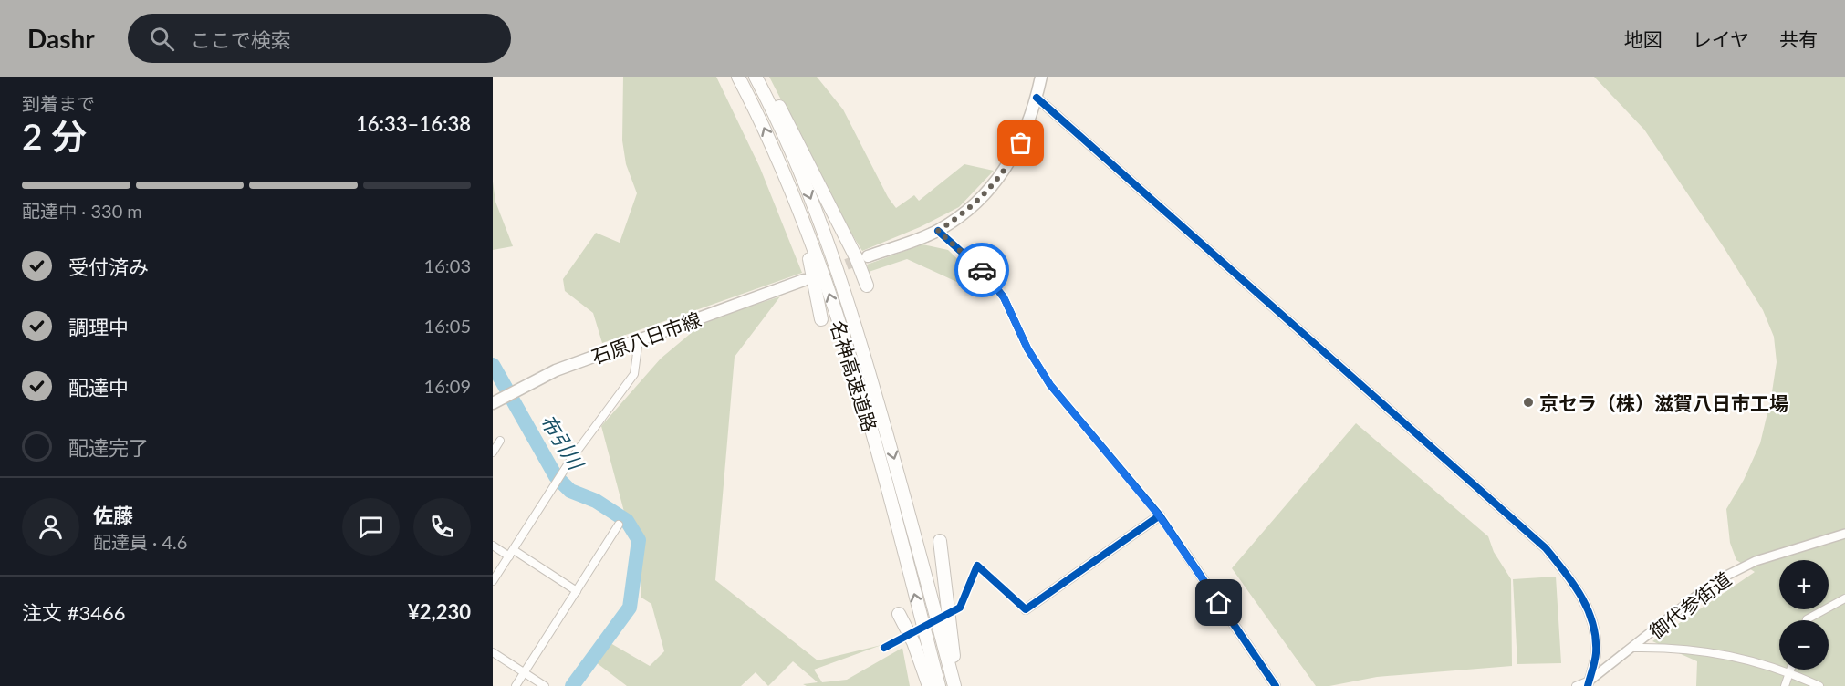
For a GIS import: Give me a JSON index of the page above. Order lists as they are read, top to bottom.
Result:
{
  "streets": {
    "highway": ["名神高速道路"],
    "main road": ["石原八日市線"],
    "street": ["御代参街道"]
  },
  "water": ["布引川"],
  "places": ["京セラ（株）滋賀八日市工場"],
  "page": {
    "header": "Dashr",
    "search": "ここで検索",
    "nav": ["地図", "レイヤ", "共有"],
    "heading": ["2 分", "到着まで", "16:33–16:38"],
    "panel": [
      "佐藤",
      "配達員 · 4.6",
      "注文 #3466",
      "¥2,230"
    ],
    "bar": "配達中 · 330 m",
    "list": [
      ["受付済み", "16:03"],
      ["調理中", "16:05"],
      ["配達中", "16:09"],
      "配達完了"
    ],
    "map_buttons": ["+", "−"]
  }
}
